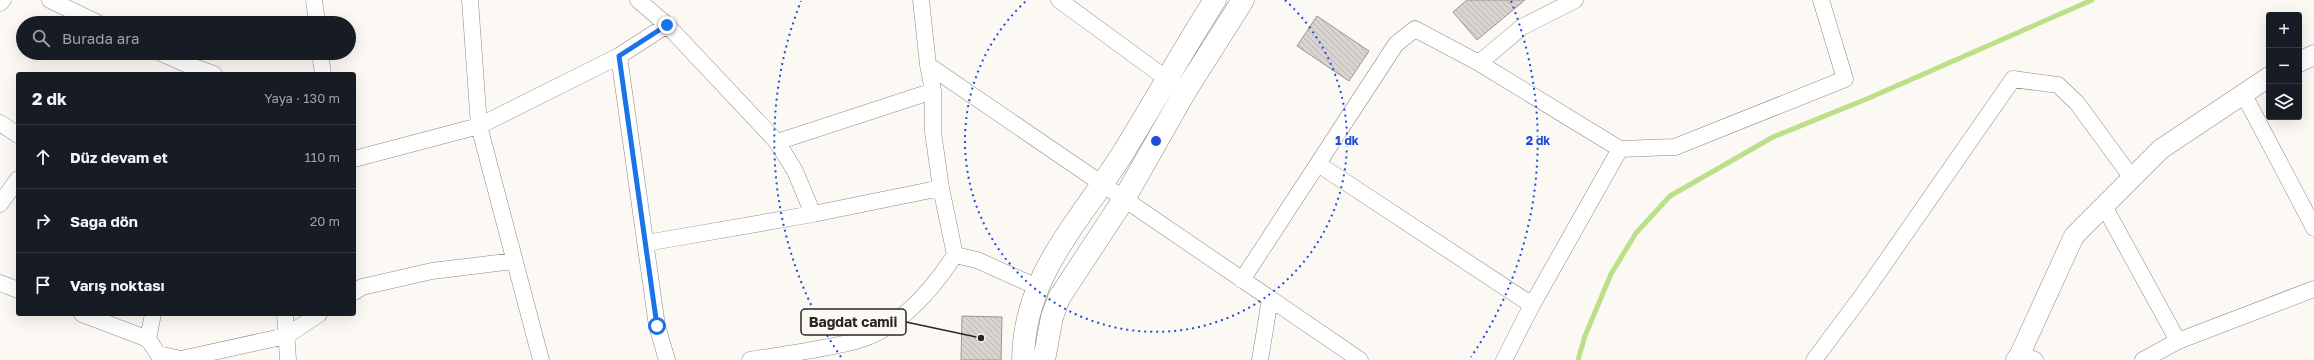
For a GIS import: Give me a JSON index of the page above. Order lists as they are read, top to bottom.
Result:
{
  "places": ["Bağdat camii"],
  "page": {
    "map_buttons": ["+", "−"],
    "search": "Burada ara",
    "heading": ["2 dk", "Yaya · 130 m"],
    "list": [
      ["Düz devam et", "110 m"],
      ["Sağa dön", "20 m"],
      "Varış noktası"
    ]
  },
  "rings": ["1 dk", "2 dk"]
}
